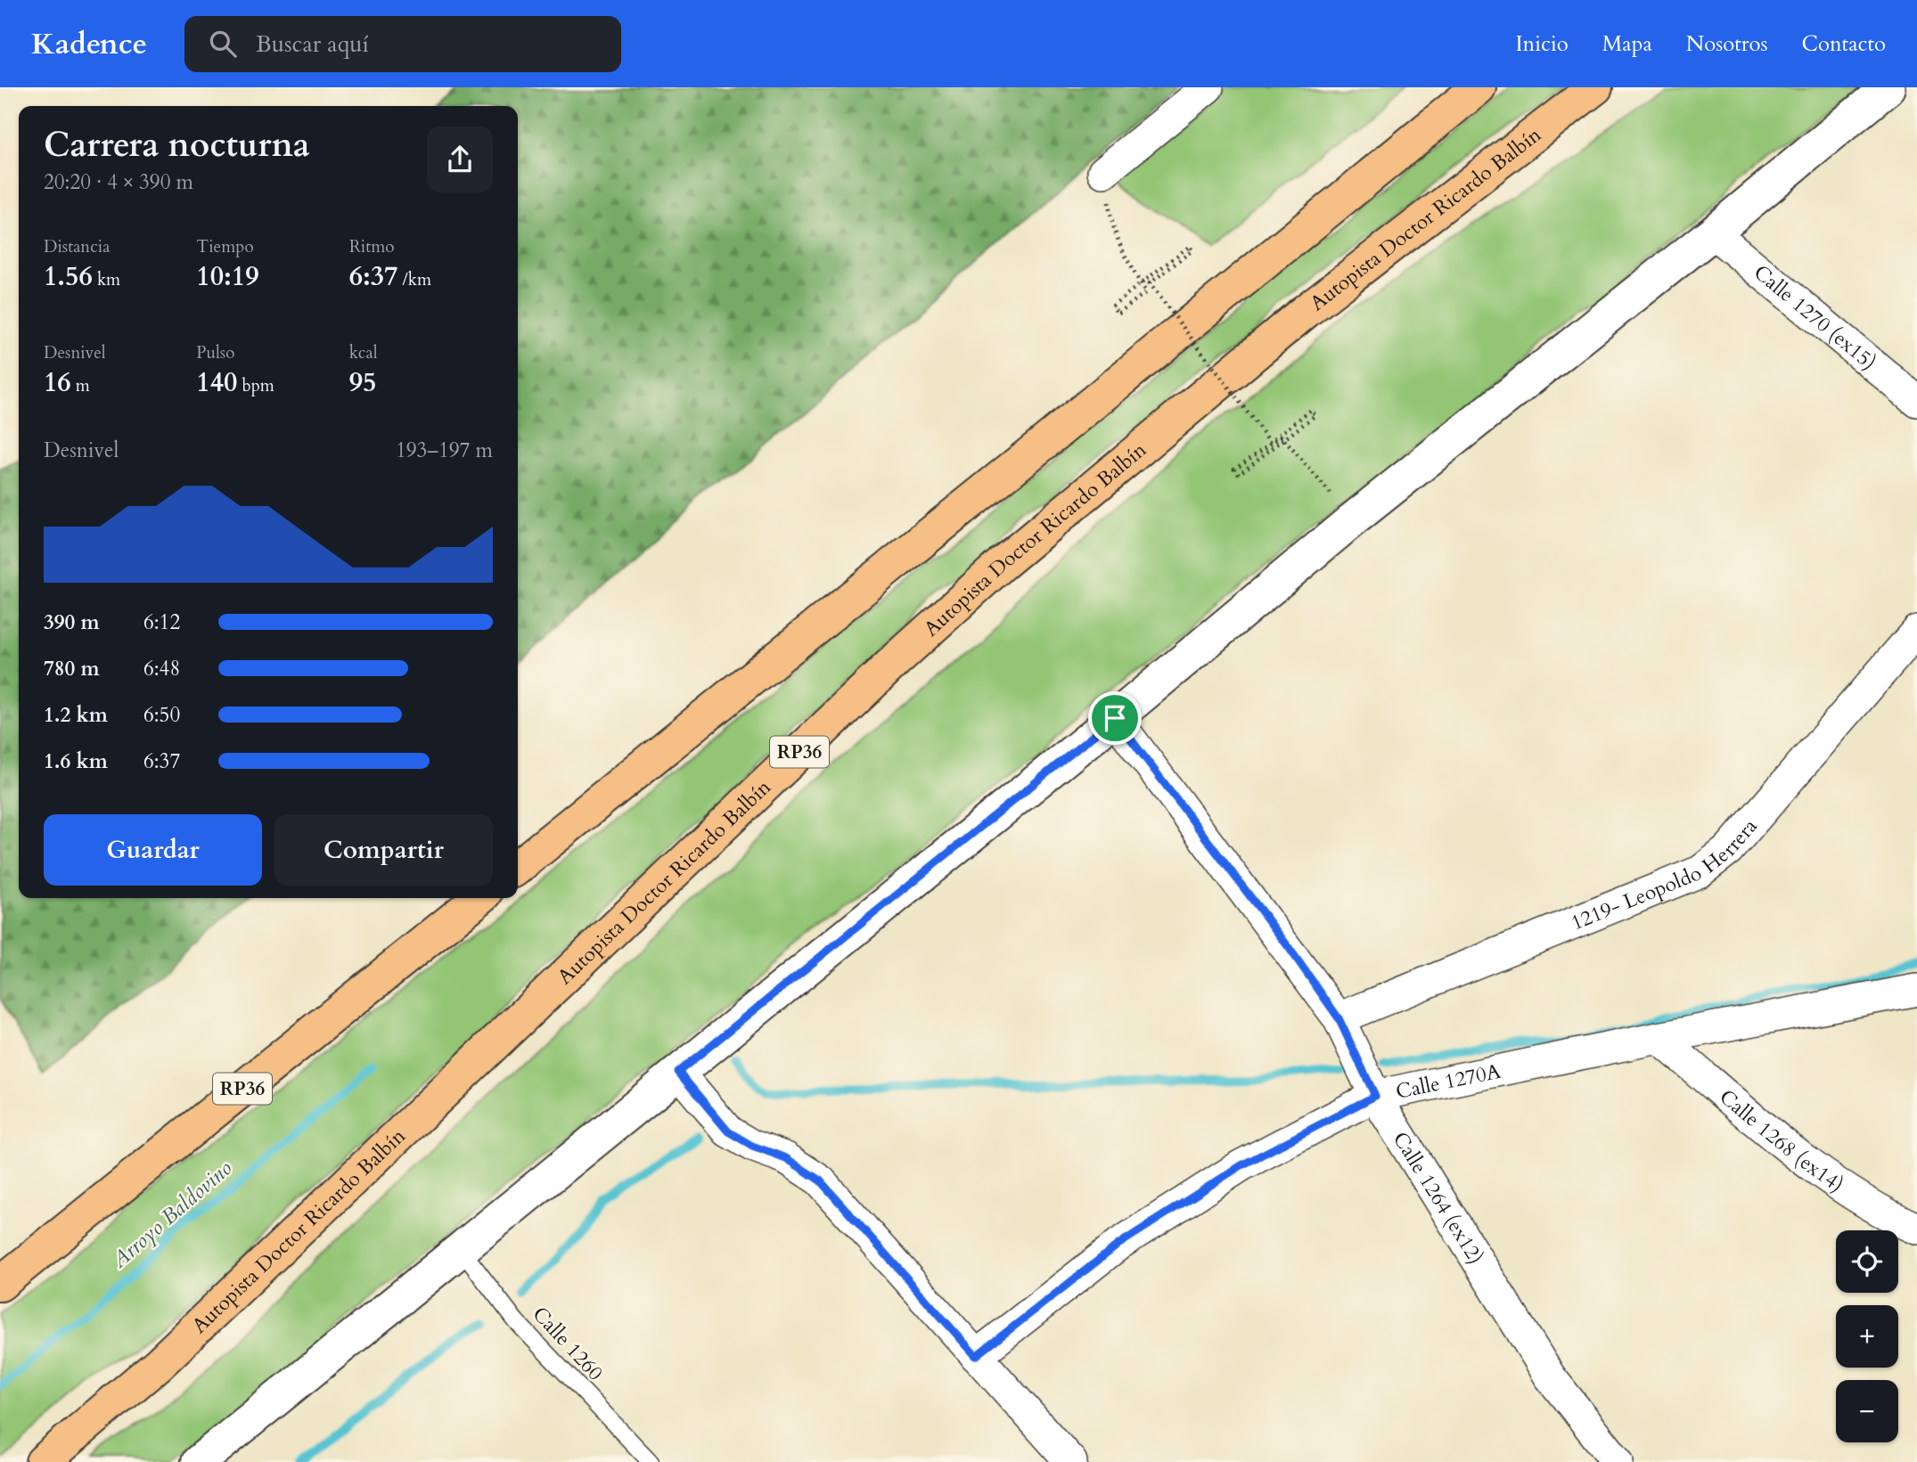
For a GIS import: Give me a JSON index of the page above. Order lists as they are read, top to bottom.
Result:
{
  "streets": {
    "highway": ["Autopista Doctor Ricardo Balbín", "RP36"],
    "street": [
      "Calle 1270 (ex15)",
      "1219- Leopoldo Herrera",
      "Calle 1270A",
      "Calle 1268 (ex14)",
      "Calle 1264 (ex12)"
    ],
    "lane": ["Calle 1260"]
  },
  "crossings": [
    ["1219- Leopoldo Herrera", "Calle 1264 (ex12)"],
    ["Calle 1270A", "Calle 1268 (ex14)"],
    ["Calle 1270A", "Calle 1264 (ex12)"]
  ],
  "water": ["Arroyo Baldovino"],
  "page": {
    "header": "Kadence",
    "search": "Buscar aquí",
    "nav": [
      "Inicio",
      "Mapa",
      "Nosotros",
      "Contacto"
    ],
    "heading": ["Carrera nocturna", "20:20 · 4 × 390 m"],
    "stats": [
      ["Distancia", "1.56 km"],
      ["Tiempo", "10:19"],
      ["Ritmo", "6:37 /km"],
      ["Desnivel", "16 m"],
      ["Pulso", "140 bpm"],
      ["kcal", "95"]
    ],
    "chart": ["Desnivel", "193–197 m"],
    "list": [
      {
        "name": "390 m",
        "note": "6:12"
      },
      {
        "name": "780 m",
        "note": "6:48"
      },
      {
        "name": "1.2 km",
        "note": "6:50"
      },
      {
        "name": "1.6 km",
        "note": "6:37"
      }
    ],
    "buttons": ["Guardar", "Compartir"],
    "map_buttons": ["+", "−"]
  }
}
